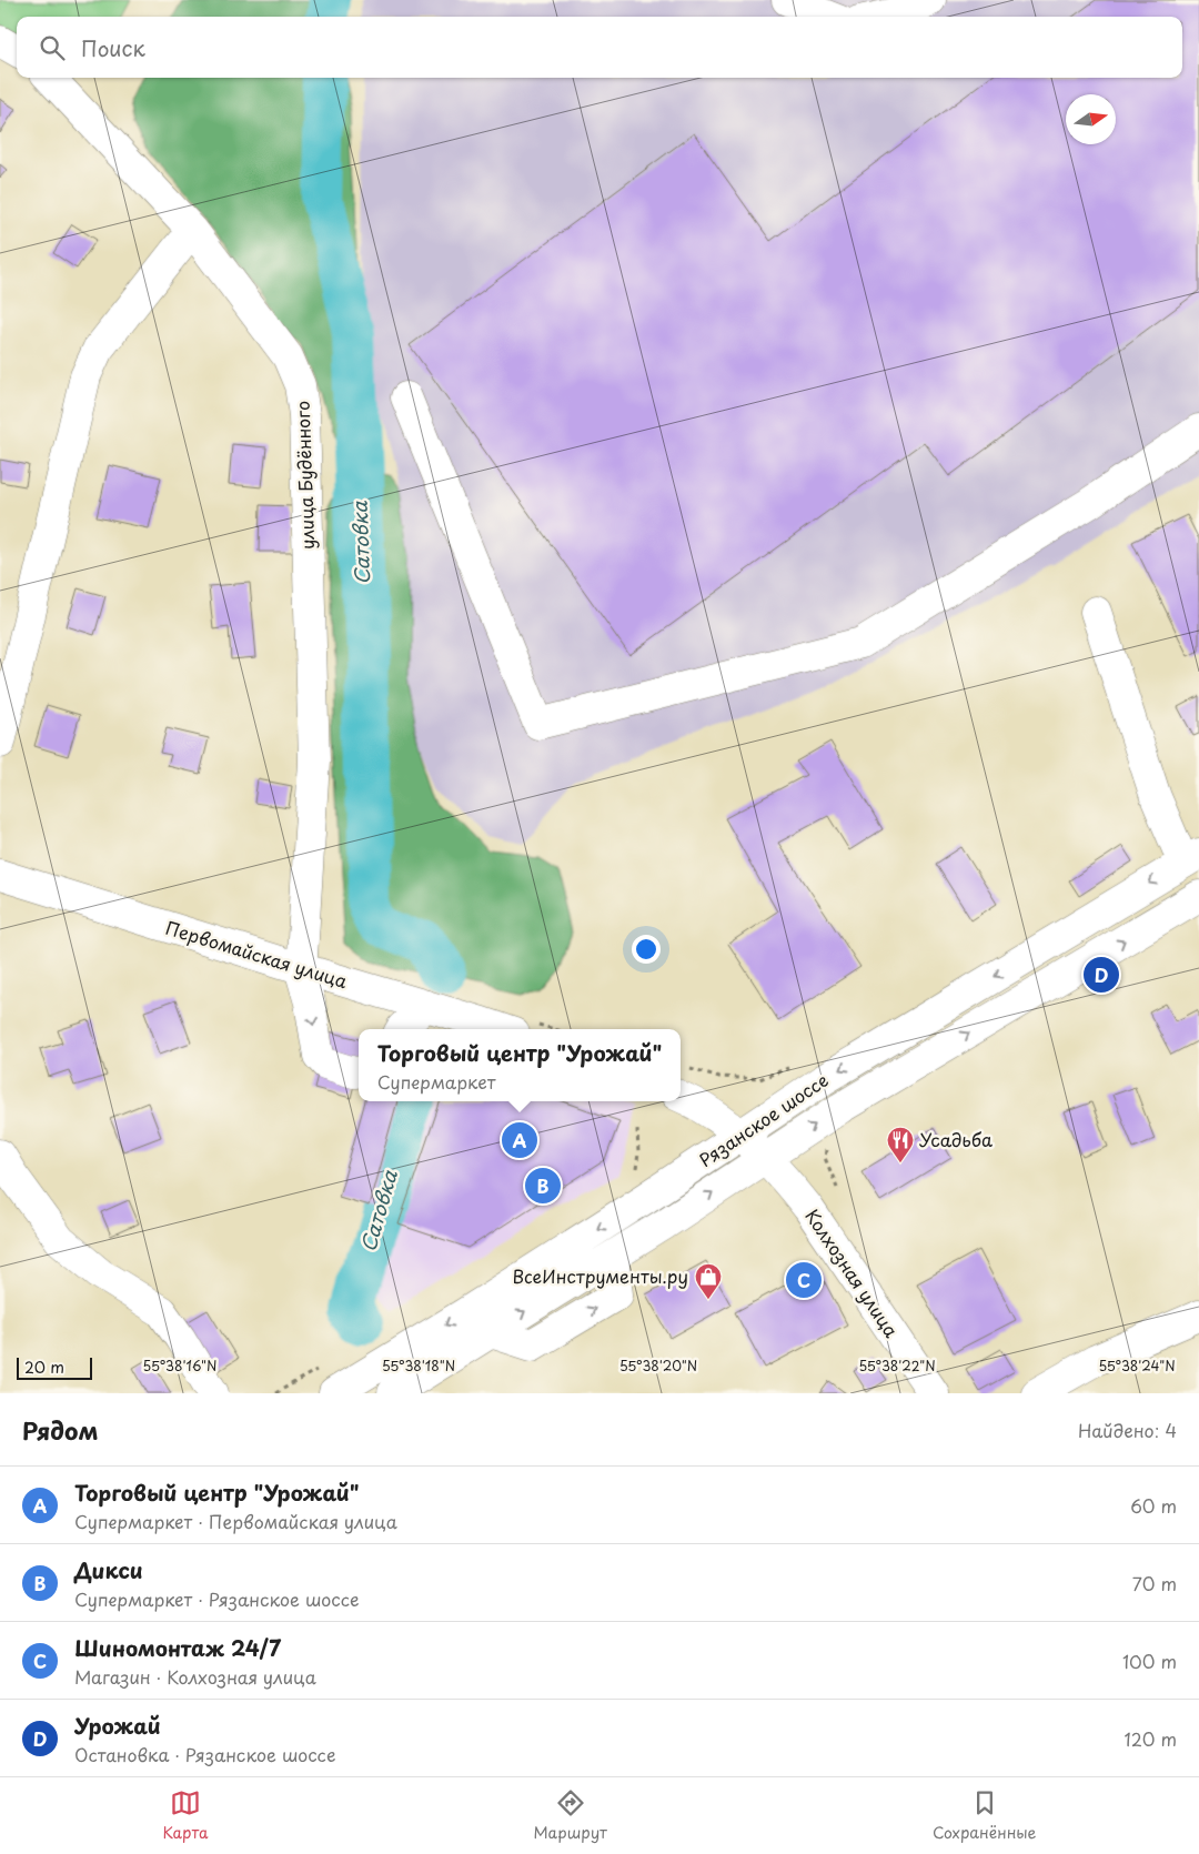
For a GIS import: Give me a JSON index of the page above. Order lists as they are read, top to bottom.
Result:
{
  "streets": {
    "main road": [
      "улица Будённого",
      "Первомайская улица",
      "Рязанское шоссе",
      "Колхозная улица"
    ]
  },
  "crossings": [
    ["улица Будённого", "Первомайская улица"],
    ["Рязанское шоссе", "Колхозная улица"]
  ],
  "water": ["Сатовка"],
  "places": {
    "restaurant": ["Усадьба"],
    "shop": ["ВсеИнструменты.ру"]
  },
  "scale_bar": "20 m",
  "north": "right",
  "page": {
    "search": "Поиск",
    "pins": [
      "D",
      "A",
      "B",
      "C"
    ],
    "popup": ["Торговый центр \"Урожай\"", "Супермаркет"],
    "scale": "20 m",
    "heading": ["Рядом", "Найдено: 4"],
    "list": [
      {
        "mark": "A",
        "name": "Торговый центр \"Урожай\"",
        "note": "Супермаркет · Первомайская улица",
        "value": "60 m"
      },
      {
        "mark": "B",
        "name": "Дикси",
        "note": "Супермаркет · Рязанское шоссе",
        "value": "70 m"
      },
      {
        "mark": "C",
        "name": "Шиномонтаж 24/7",
        "note": "Магазин · Колхозная улица",
        "value": "100 m"
      },
      {
        "mark": "D",
        "name": "Урожай",
        "note": "Остановка · Рязанское шоссе",
        "value": "120 m"
      }
    ],
    "nav": ["Карта", "Маршрут", "Сохранённые"]
  },
  "coordinates": [
    "55°38'16\"N",
    "55°38'18\"N",
    "55°38'20\"N",
    "55°38'22\"N",
    "55°38'24\"N"
  ]
}
